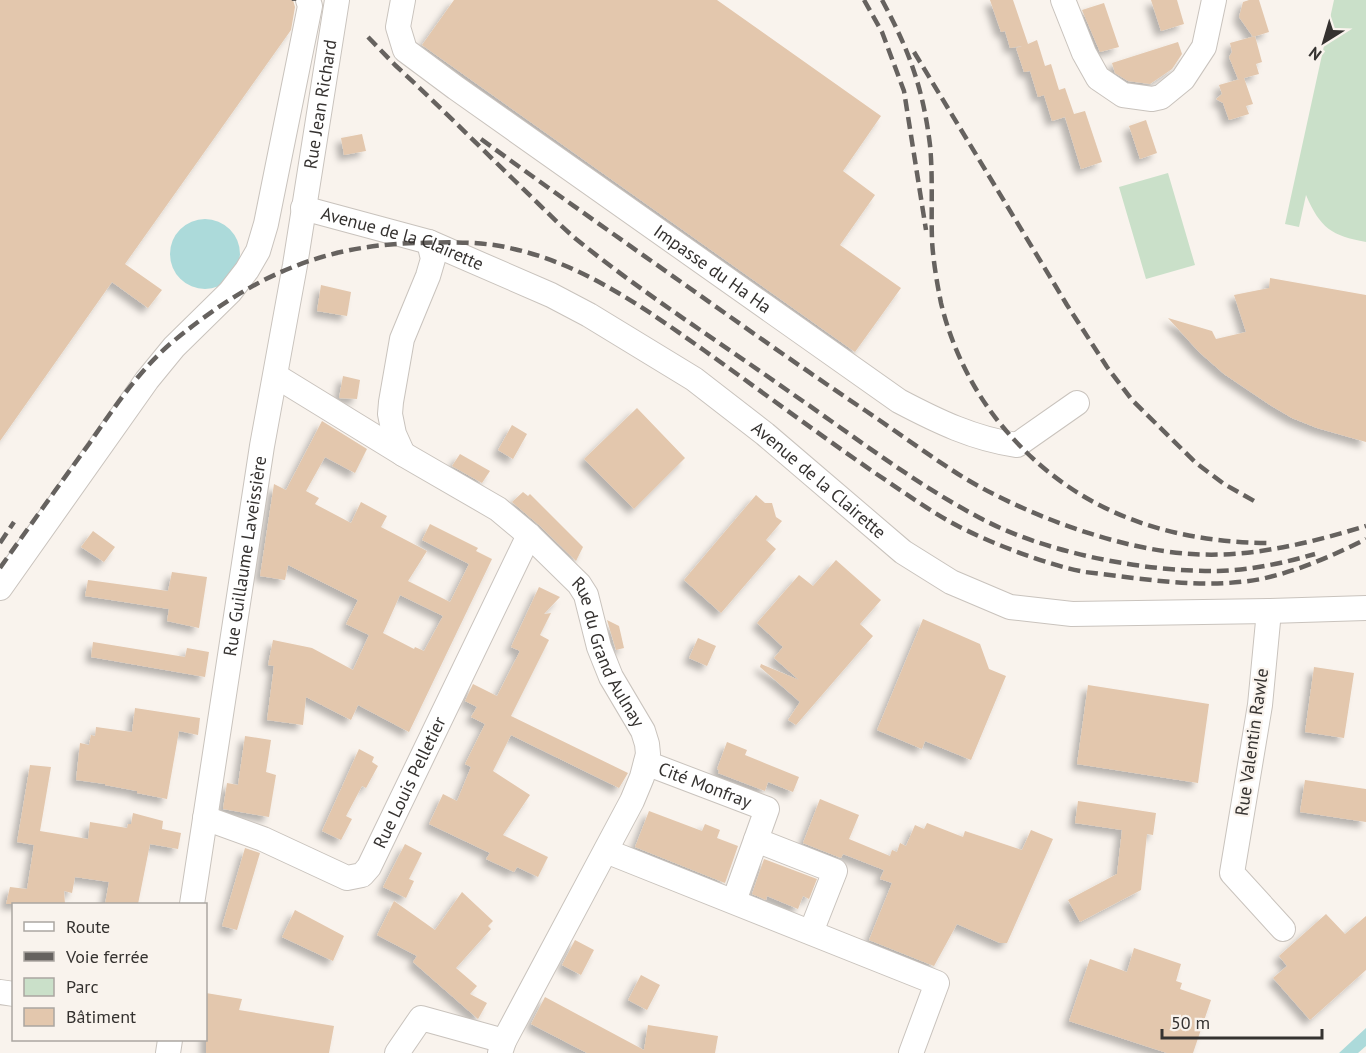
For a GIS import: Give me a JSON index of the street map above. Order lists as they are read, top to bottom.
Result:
{
  "streets": {
    "street": [
      "Rue Jean Richard",
      "Avenue de la Clairette",
      "Impasse du Ha Ha",
      "Rue Guillaume Laveissière",
      "Rue du Grand Aulnay",
      "Rue Valentin Rawle",
      "Rue Louis Pelletier",
      "Cité Monfray"
    ]
  },
  "crossings": [
    ["Rue Jean Richard", "Avenue de la Clairette"],
    ["Rue Jean Richard", "Rue Guillaume Laveissière"],
    ["Avenue de la Clairette", "Rue Guillaume Laveissière"],
    ["Avenue de la Clairette", "Rue Valentin Rawle"],
    ["Rue Guillaume Laveissière", "Rue du Grand Aulnay"],
    ["Rue Guillaume Laveissière", "Rue Louis Pelletier"],
    ["Rue du Grand Aulnay", "Rue Louis Pelletier"],
    ["Rue du Grand Aulnay", "Cité Monfray"]
  ],
  "legend": [
    "Route",
    "Voie ferrée",
    "Parc",
    "Bâtiment"
  ],
  "scale_bar": "50 m",
  "north": "bottom left"
}
